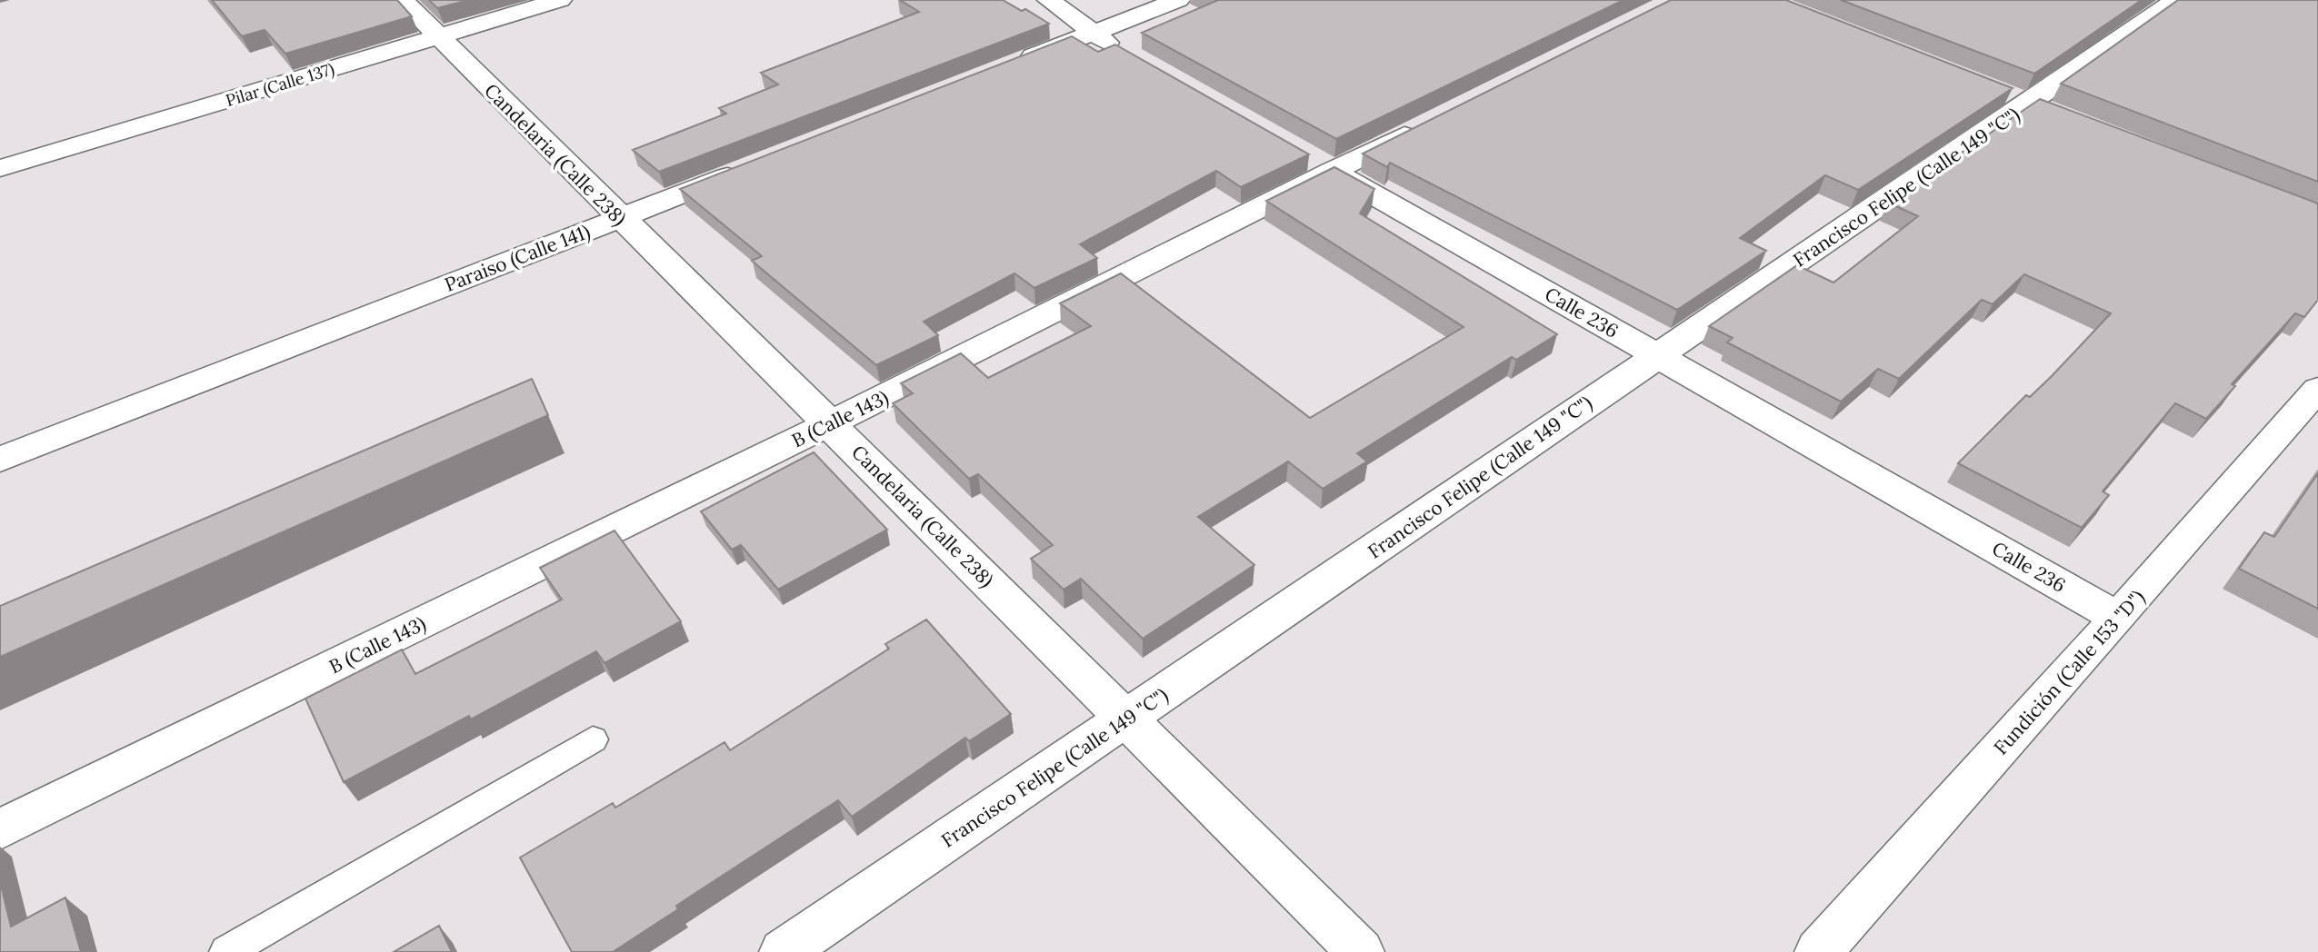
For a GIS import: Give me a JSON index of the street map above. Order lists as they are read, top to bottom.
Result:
{
  "streets": {
    "street": [
      "Pilar (Calle 137)",
      "Candelaria (Calle 238)",
      "Francisco Felipe (Calle 149 \"C\")",
      "Paraiso (Calle 141)",
      "Calle 236",
      "B (Calle 143)",
      "Fundición (Calle 153 \"D\")"
    ]
  },
  "crossings": [
    ["Pilar (Calle 137)", "Candelaria (Calle 238)"],
    ["Candelaria (Calle 238)", "Francisco Felipe (Calle 149 \"C\")"],
    ["Candelaria (Calle 238)", "Paraiso (Calle 141)"],
    ["Candelaria (Calle 238)", "B (Calle 143)"],
    ["Francisco Felipe (Calle 149 \"C\")", "Calle 236"],
    ["Calle 236", "B (Calle 143)"],
    ["Calle 236", "Fundición (Calle 153 \"D\")"]
  ]
}
